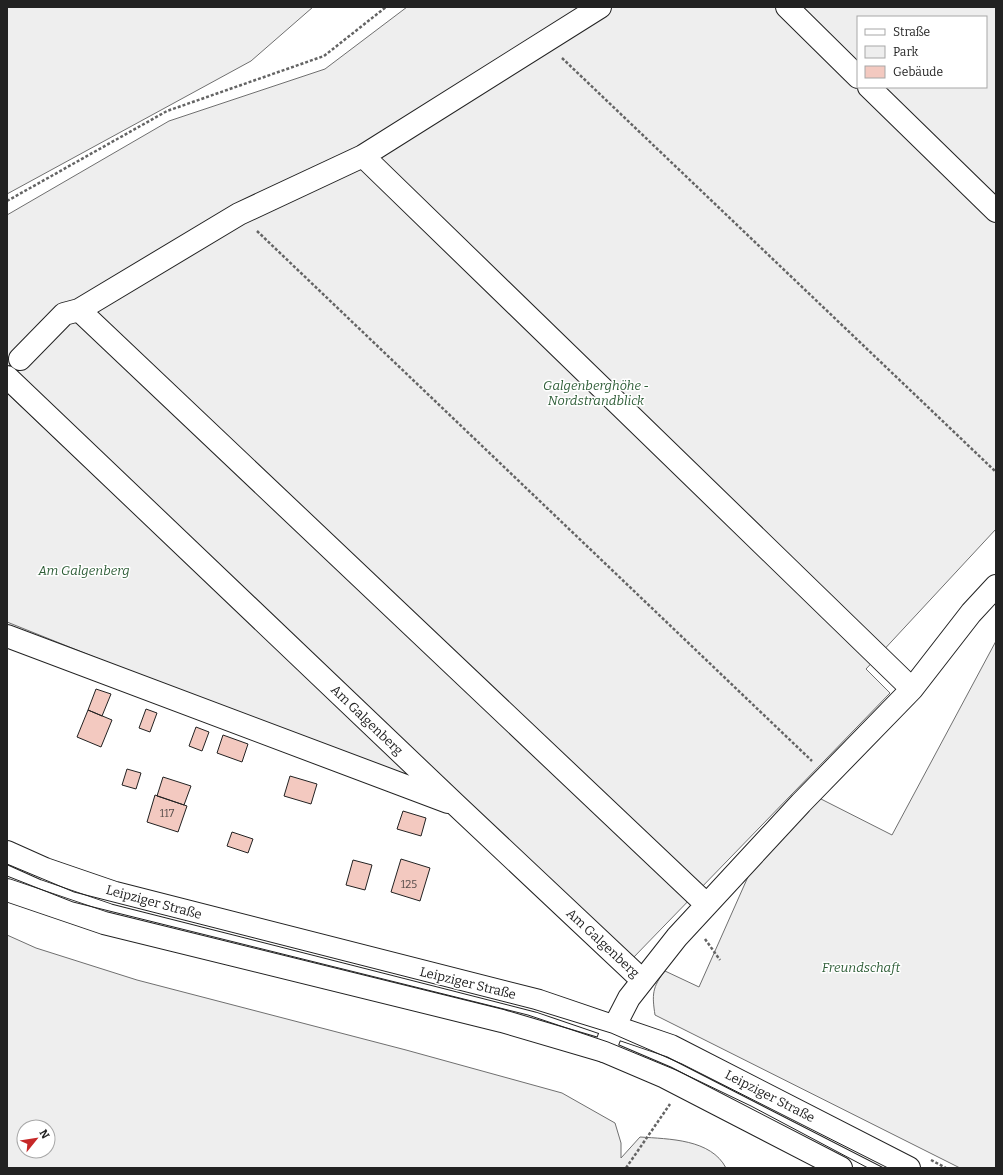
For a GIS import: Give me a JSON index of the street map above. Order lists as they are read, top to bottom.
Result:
{
  "streets": {
    "main road": ["Am Galgenberg", "Leipziger Straße"]
  },
  "parks": ["Galgenberghöhe - Nordstrandblick", "Am Galgenberg", "Freundschaft"],
  "house_numbers": ["117", "125"],
  "legend": ["Straße", "Park", "Gebäude"],
  "north": "top right"
}
